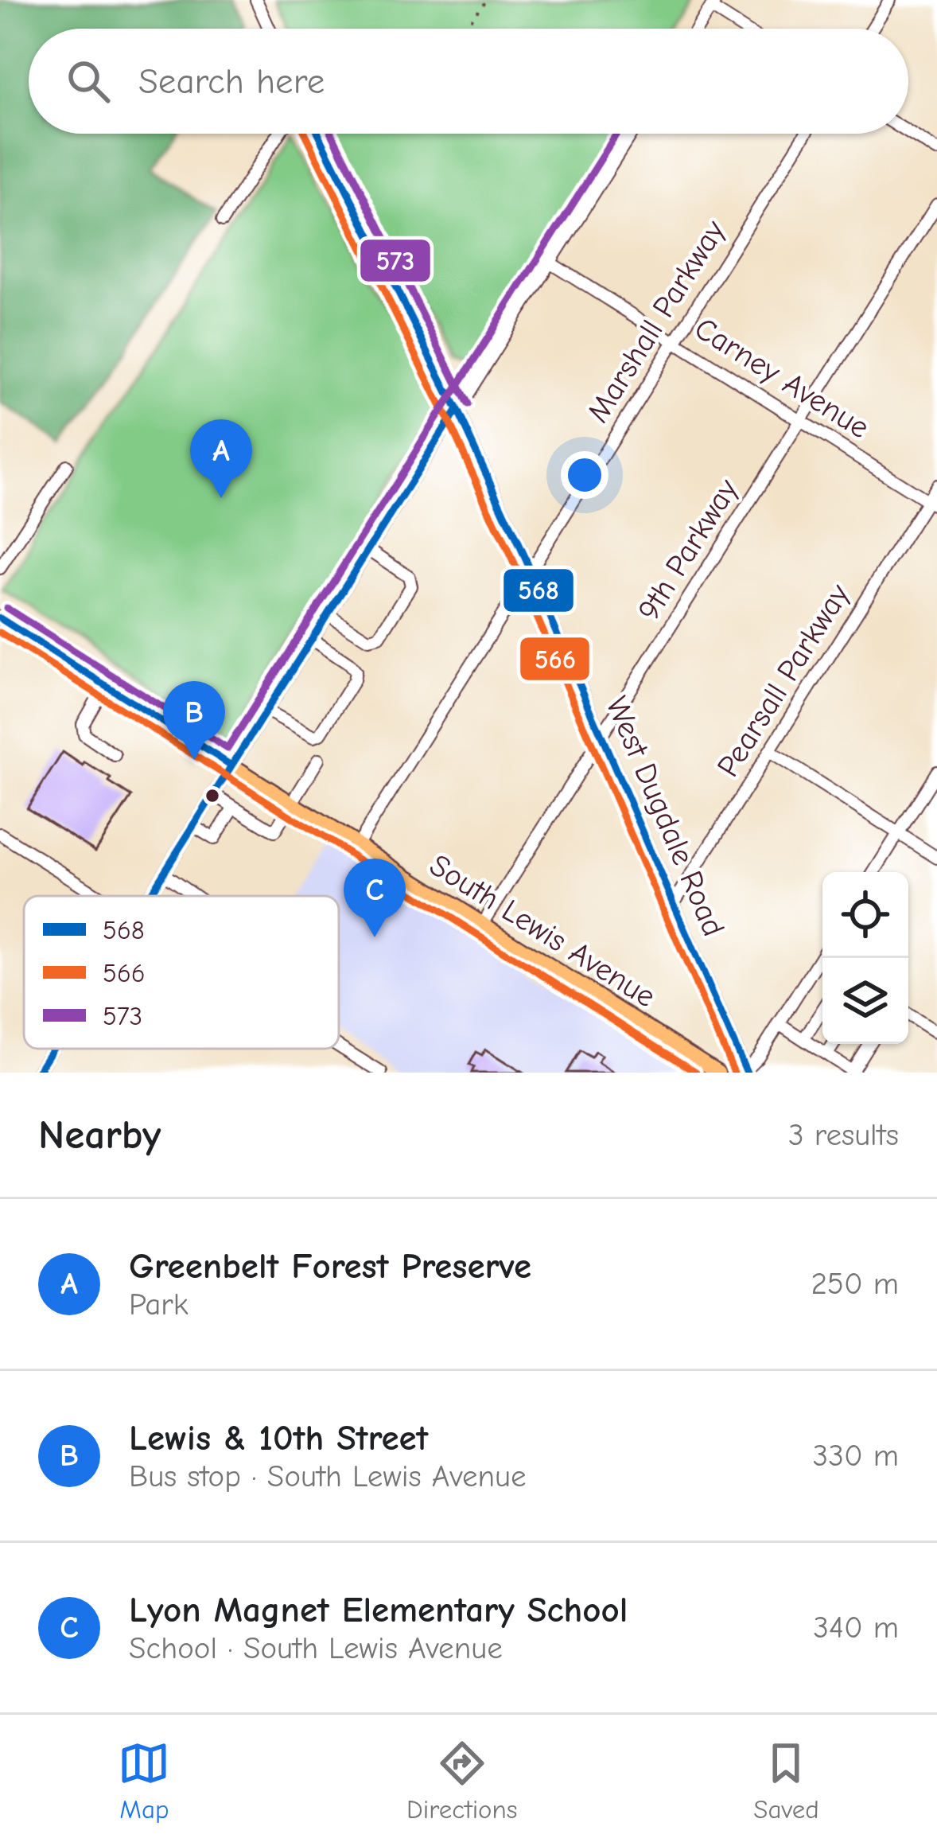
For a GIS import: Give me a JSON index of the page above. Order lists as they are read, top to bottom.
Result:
{
  "streets": {
    "main road": ["South Lewis Avenue"],
    "street": [
      "Marshall Parkway",
      "Carney Avenue",
      "9th Parkway",
      "Pearsall Parkway",
      "West Dugdale Road"
    ]
  },
  "crossings": [
    ["Marshall Parkway", "Carney Avenue"],
    ["Marshall Parkway", "West Dugdale Road"],
    ["Marshall Parkway", "South Lewis Avenue"],
    ["Carney Avenue", "9th Parkway"],
    ["Carney Avenue", "Pearsall Parkway"],
    ["9th Parkway", "West Dugdale Road"],
    ["9th Parkway", "South Lewis Avenue"],
    ["Pearsall Parkway", "West Dugdale Road"]
  ],
  "lines": ["transit line 568", "transit line 566", "transit line 573"],
  "legend": ["568", "566", "573"],
  "page": {
    "search": "Search here",
    "pins": ["A", "B", "C"],
    "heading": ["Nearby", "3 results"],
    "list": [
      {
        "mark": "A",
        "name": "Greenbelt Forest Preserve",
        "note": "Park",
        "value": "250 m"
      },
      {
        "mark": "B",
        "name": "Lewis & 10th Street",
        "note": "Bus stop · South Lewis Avenue",
        "value": "330 m"
      },
      {
        "mark": "C",
        "name": "Lyon Magnet Elementary School",
        "note": "School · South Lewis Avenue",
        "value": "340 m"
      }
    ],
    "nav": ["Map", "Directions", "Saved"]
  }
}
